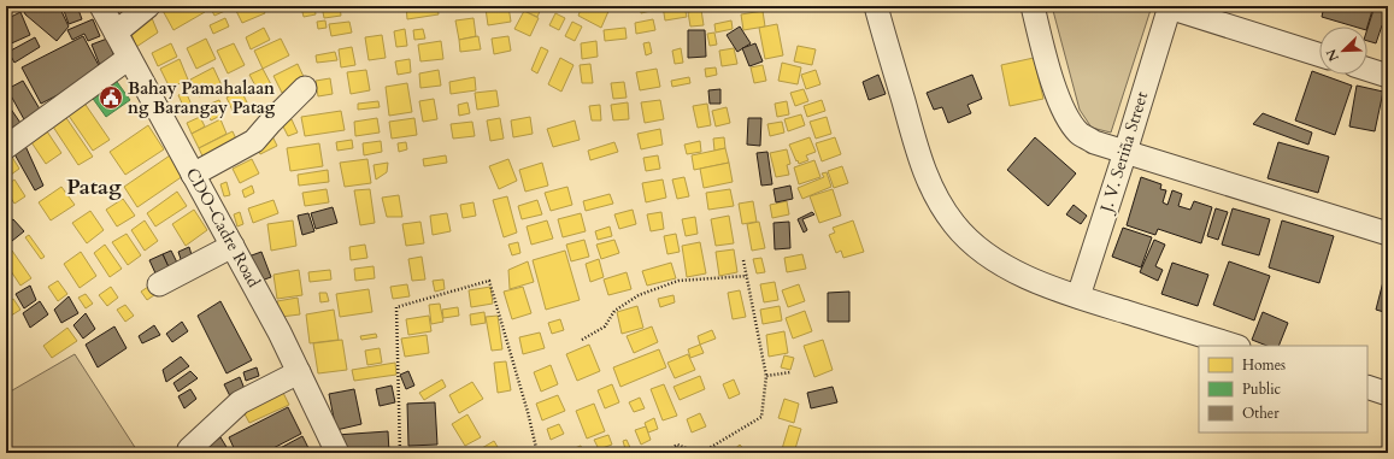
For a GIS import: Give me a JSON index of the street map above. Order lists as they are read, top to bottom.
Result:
{
  "streets": {
    "street": ["J. V. Seriña Street", "CDO-Cadre Road"]
  },
  "districts": ["Patag"],
  "places": {
    "public building": ["Bahay Pamahalaan ng Barangay Patag"]
  },
  "legend": ["Homes", "Public", "Other"],
  "north": "bottom left"
}
